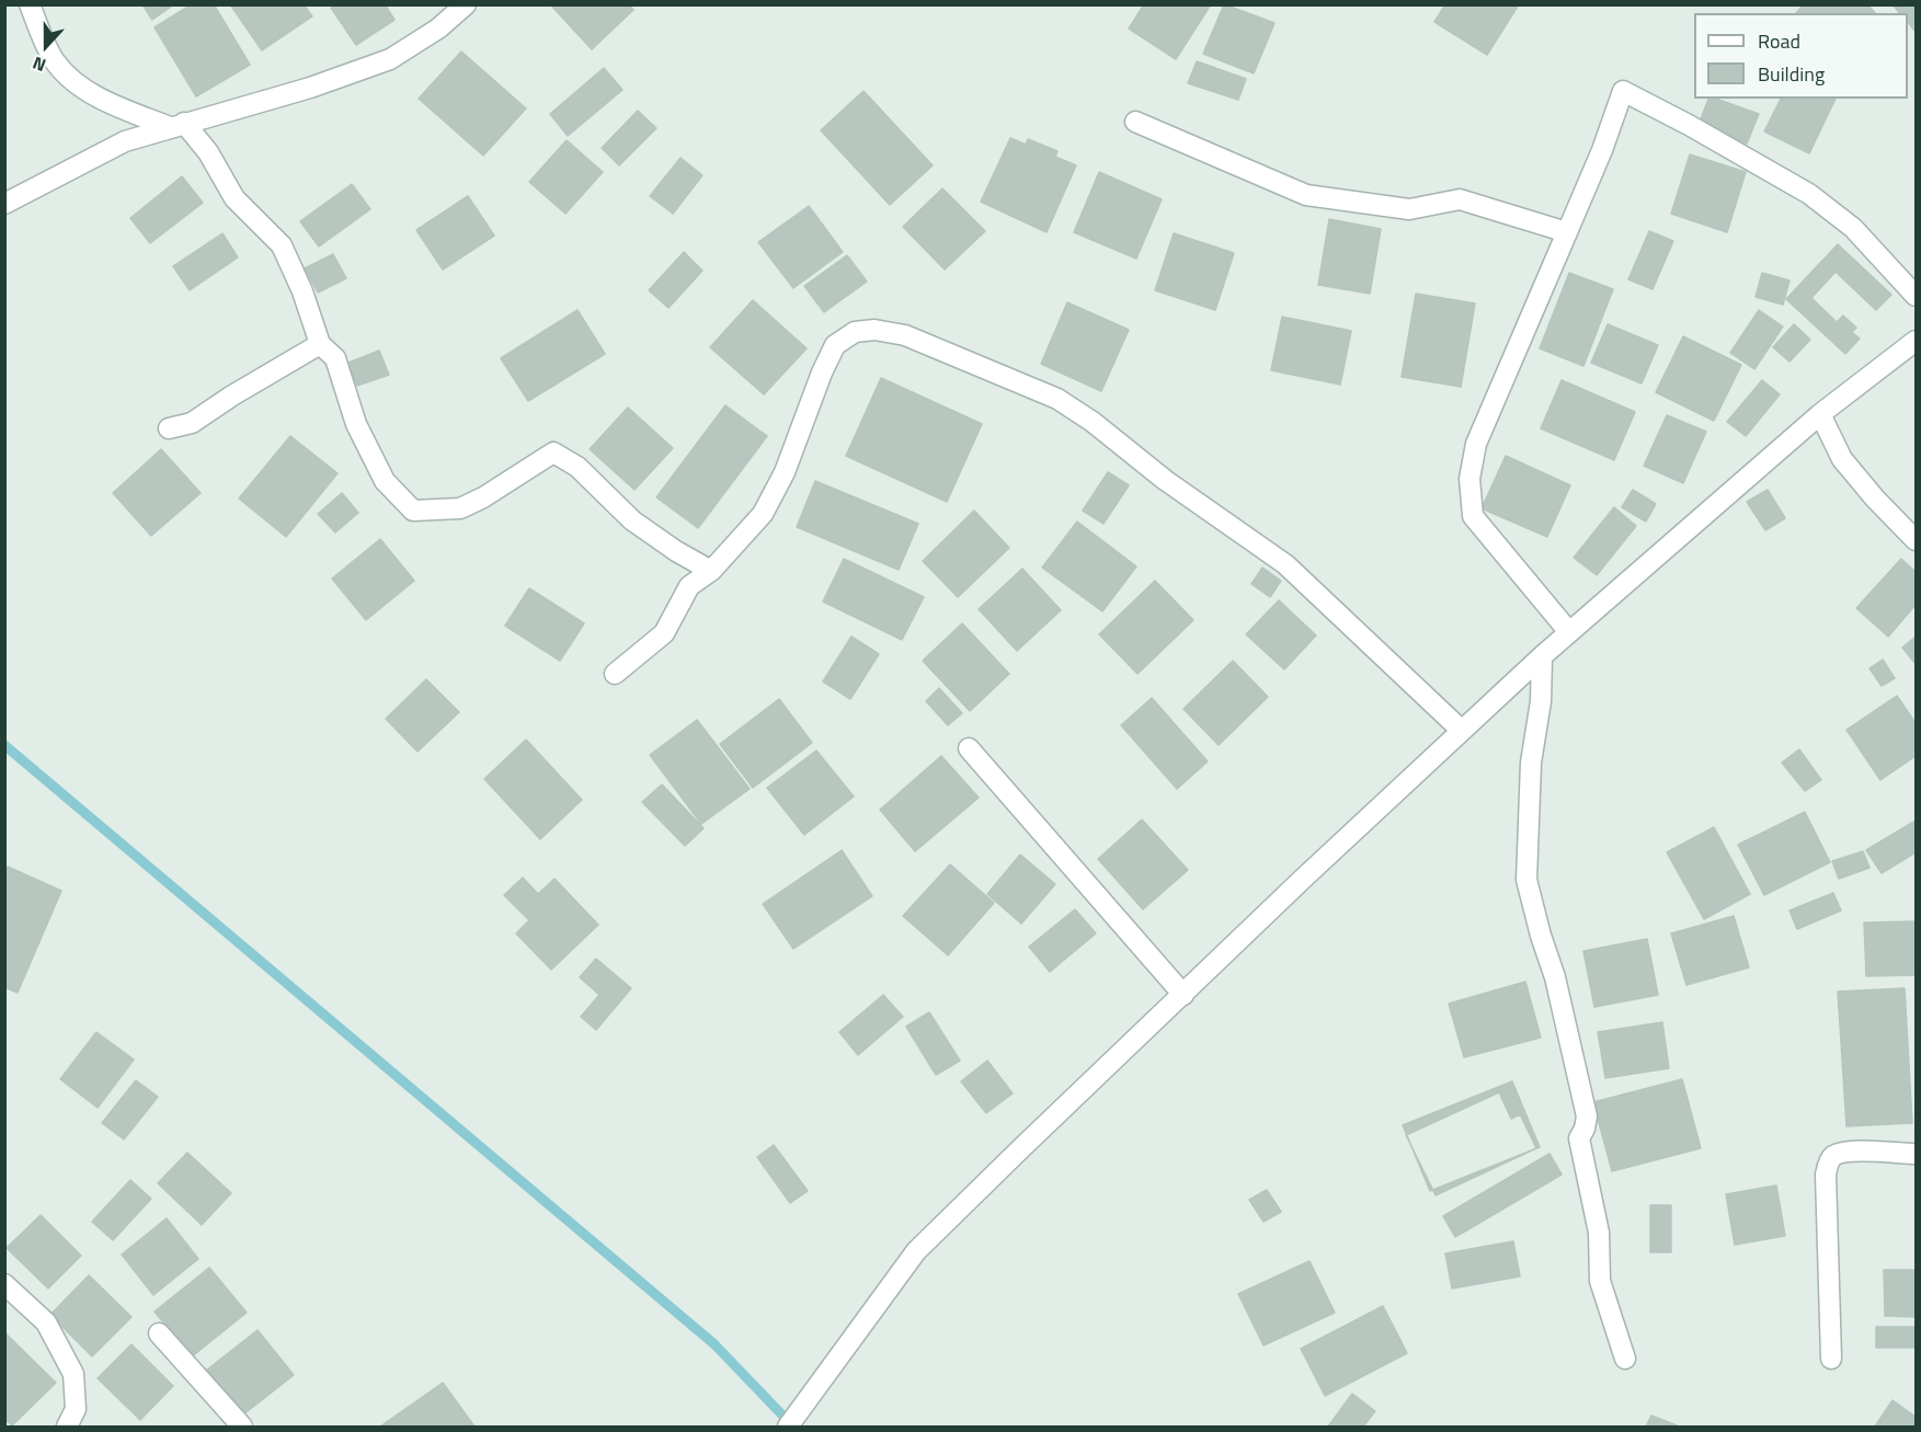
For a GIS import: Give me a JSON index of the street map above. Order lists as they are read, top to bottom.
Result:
{
  "legend": ["Road", "Building"],
  "north": "bottom"
}
